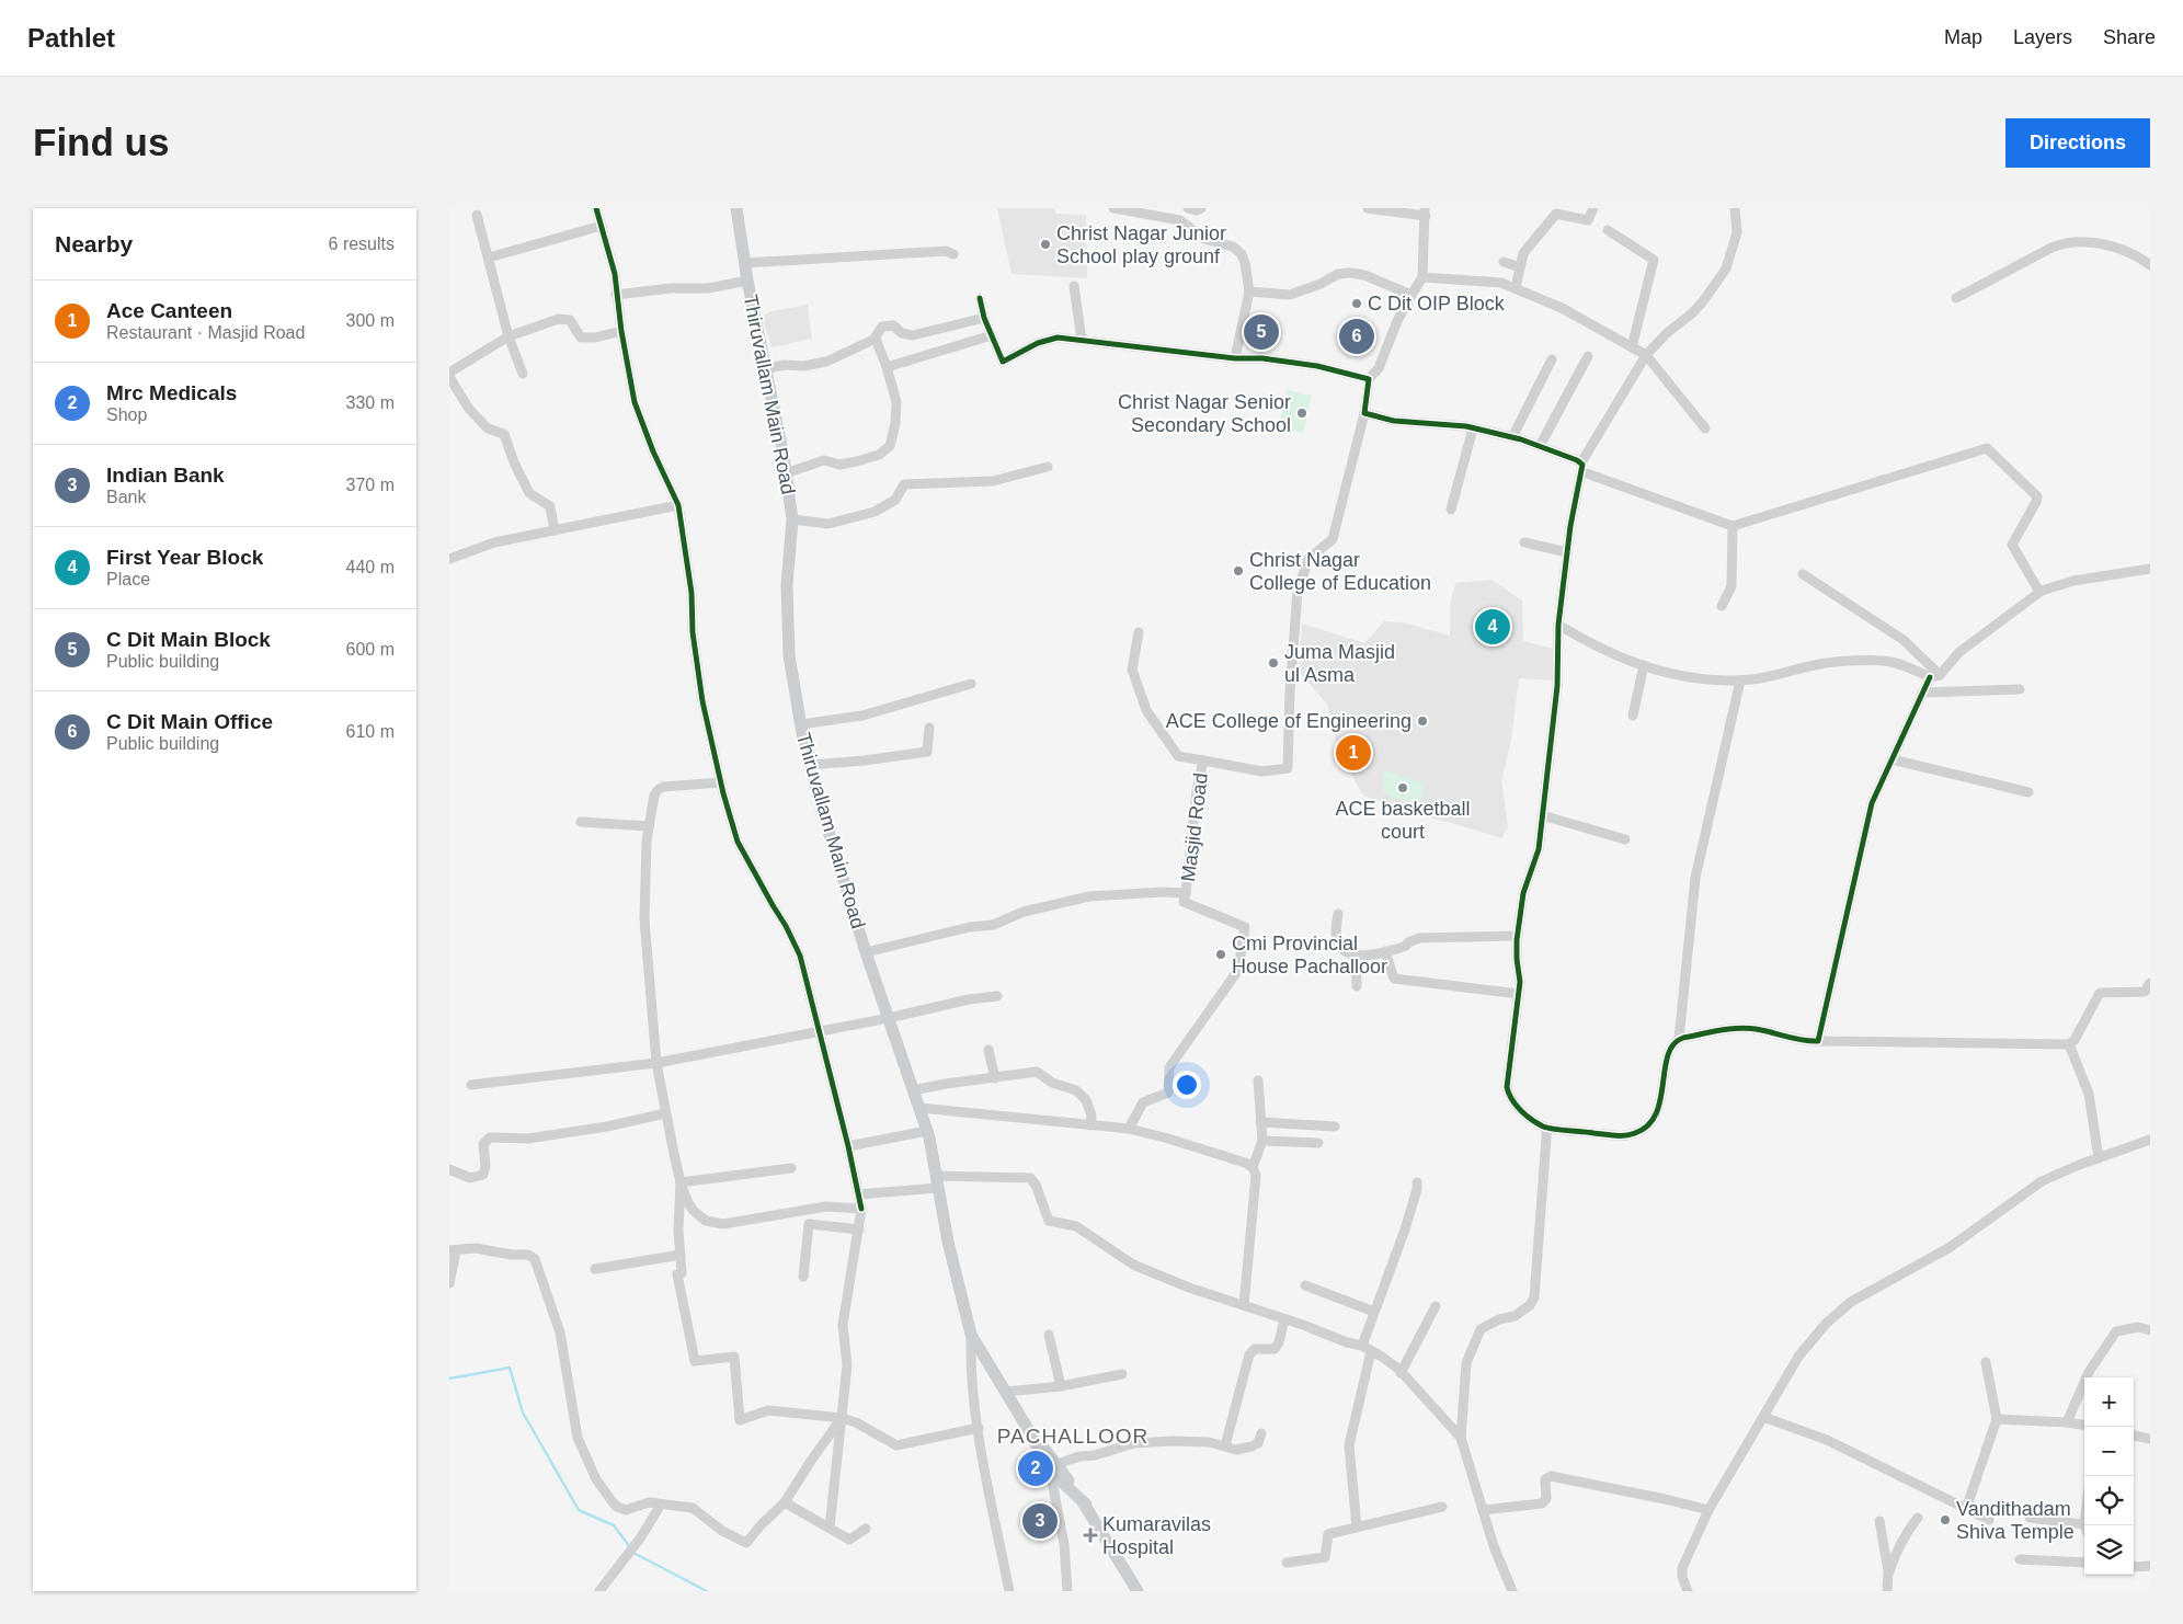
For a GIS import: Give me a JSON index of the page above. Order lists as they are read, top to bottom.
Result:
{
  "streets": {
    "main road": ["Thiruvallam Main Road"],
    "street": ["Masjid Road"]
  },
  "crossings": [
    ["Thiruvallam Main Road", "Masjid Road"]
  ],
  "districts": ["PACHALLOOR"],
  "places": {
    "other": [
      "Christ Nagar Junior School play grounf",
      "C Dit OIP Block",
      "Christ Nagar Senior Secondary School",
      "Christ Nagar College of Education",
      "Juma Masjid ul Asma",
      "ACE College of Engineering",
      "ACE basketball court",
      "Cmi Provincial House Pachalloor",
      "Vandithadam Shiva Temple"
    ],
    "health": ["Kumaravilas Hospital"]
  },
  "page": {
    "header": "Pathlet",
    "nav": ["Map", "Layers", "Share"],
    "buttons": "Directions",
    "title": "Find us",
    "heading": ["Nearby", "6 results"],
    "list": [
      {
        "mark": "1",
        "name": "Ace Canteen",
        "note": "Restaurant · Masjid Road",
        "value": "300 m"
      },
      {
        "mark": "2",
        "name": "Mrc Medicals",
        "note": "Shop",
        "value": "330 m"
      },
      {
        "mark": "3",
        "name": "Indian Bank",
        "note": "Bank",
        "value": "370 m"
      },
      {
        "mark": "4",
        "name": "First Year Block",
        "note": "Place",
        "value": "440 m"
      },
      {
        "mark": "5",
        "name": "C Dit Main Block",
        "note": "Public building",
        "value": "600 m"
      },
      {
        "mark": "6",
        "name": "C Dit Main Office",
        "note": "Public building",
        "value": "610 m"
      }
    ],
    "pins": [
      "5",
      "6",
      "4",
      "1",
      "2",
      "3"
    ],
    "map_buttons": ["+", "−"]
  }
}
